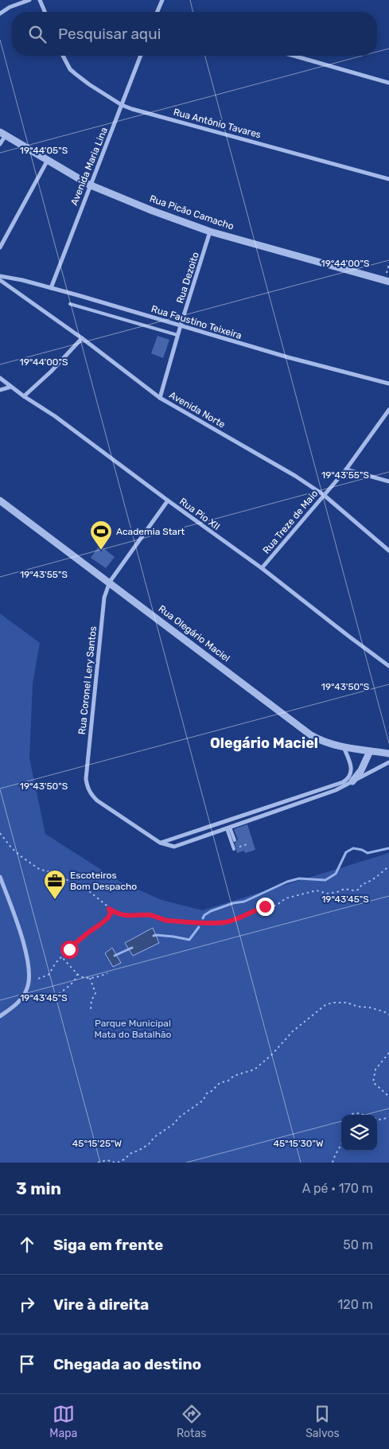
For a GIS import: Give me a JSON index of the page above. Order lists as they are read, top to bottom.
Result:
{
  "streets": {
    "street": [
      "Rua Antônio Tavares",
      "Avenida Maria Lina",
      "Rua Picão Camacho",
      "Rua Dezoito",
      "Rua Faustino Teixeira",
      "Avenida Norte",
      "Rua Pio XII",
      "Rua Treze de Maio",
      "Rua Olegário Maciel",
      "Rua Coronel Lery Santos"
    ]
  },
  "crossings": [
    ["Rua Antônio Tavares", "Avenida Maria Lina"],
    ["Avenida Maria Lina", "Rua Picão Camacho"],
    ["Avenida Maria Lina", "Rua Faustino Teixeira"],
    ["Rua Picão Camacho", "Rua Dezoito"],
    ["Rua Dezoito", "Rua Faustino Teixeira"],
    ["Rua Dezoito", "Avenida Norte"],
    ["Avenida Norte", "Rua Treze de Maio"],
    ["Rua Pio XII", "Rua Treze de Maio"],
    ["Rua Pio XII", "Rua Coronel Lery Santos"],
    ["Rua Olegário Maciel", "Rua Coronel Lery Santos"]
  ],
  "districts": ["Olegário Maciel"],
  "parks": ["Parque Municipal Mata do Batalhão"],
  "places": {
    "sports": ["Academia Start"],
    "office": ["Escoteiros Bom Despacho"]
  },
  "page": {
    "search": "Pesquisar aqui",
    "heading": ["3 min", "A pé · 170 m"],
    "list": [
      ["Siga em frente", "50 m"],
      ["Vire à direita", "120 m"],
      "Chegada ao destino"
    ],
    "nav": ["Mapa", "Rotas", "Salvos"]
  },
  "coordinates": [
    "19°44'05\"S",
    "19°44'00\"S",
    "19°43'55\"S",
    "19°43'50\"S",
    "19°43'45\"S",
    "45°15'25\"W",
    "45°15'30\"W"
  ]
}
